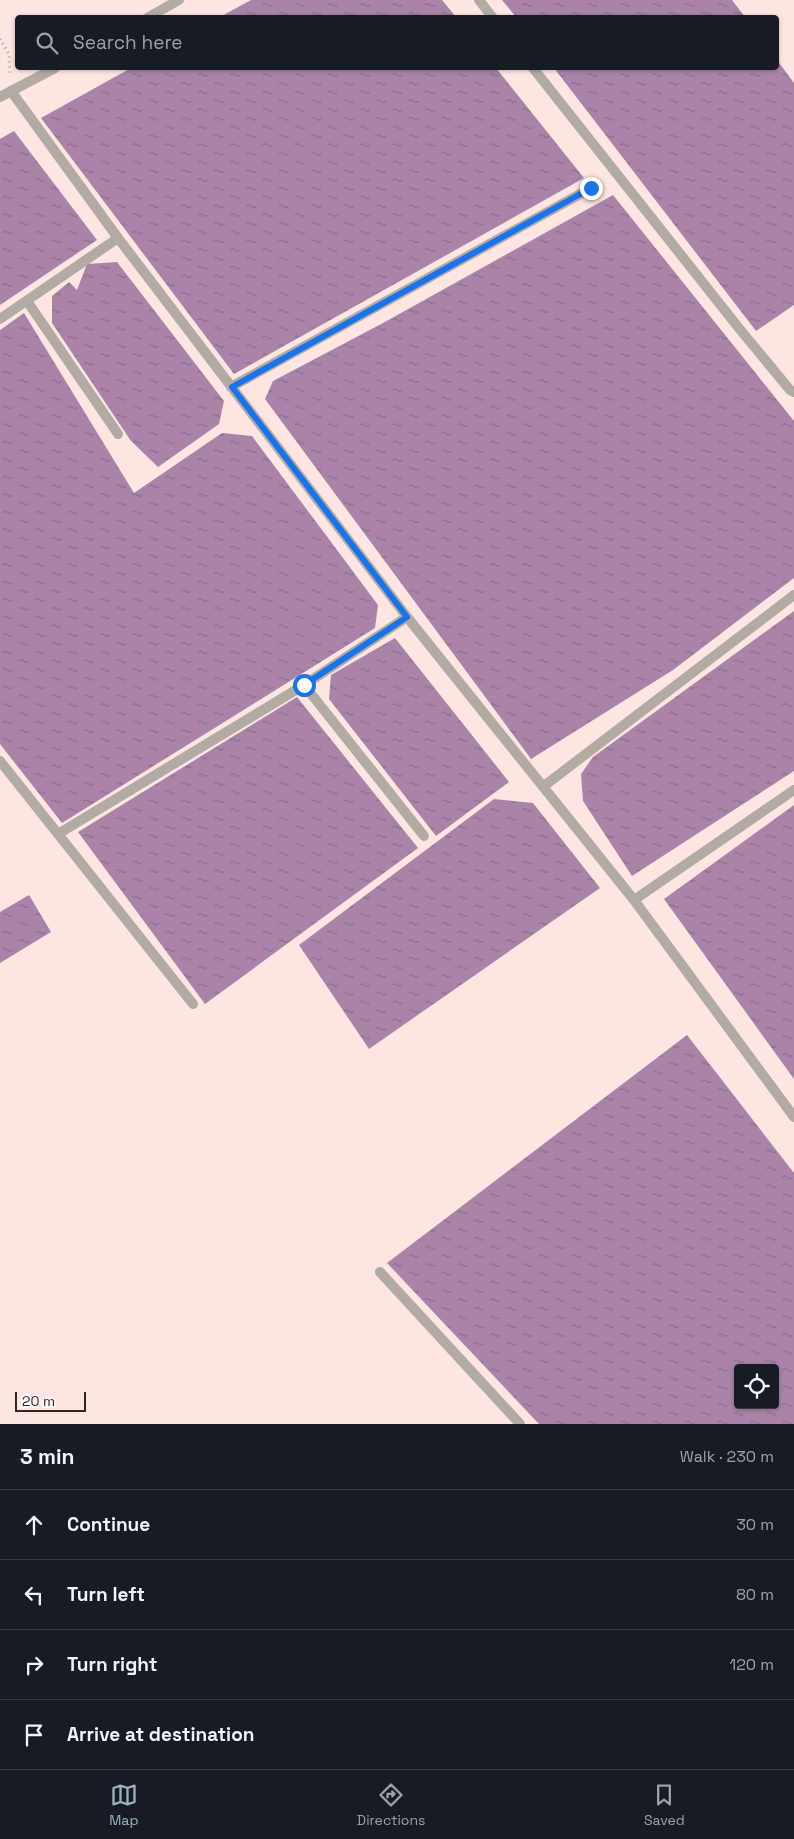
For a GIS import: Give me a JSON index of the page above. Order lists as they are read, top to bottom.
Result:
{
  "scale_bar": "20 m",
  "page": {
    "search": "Search here",
    "scale": "20 m",
    "heading": ["3 min", "Walk · 230 m"],
    "list": [
      ["Continue", "30 m"],
      ["Turn left", "80 m"],
      ["Turn right", "120 m"],
      "Arrive at destination"
    ],
    "nav": ["Map", "Directions", "Saved"]
  }
}
